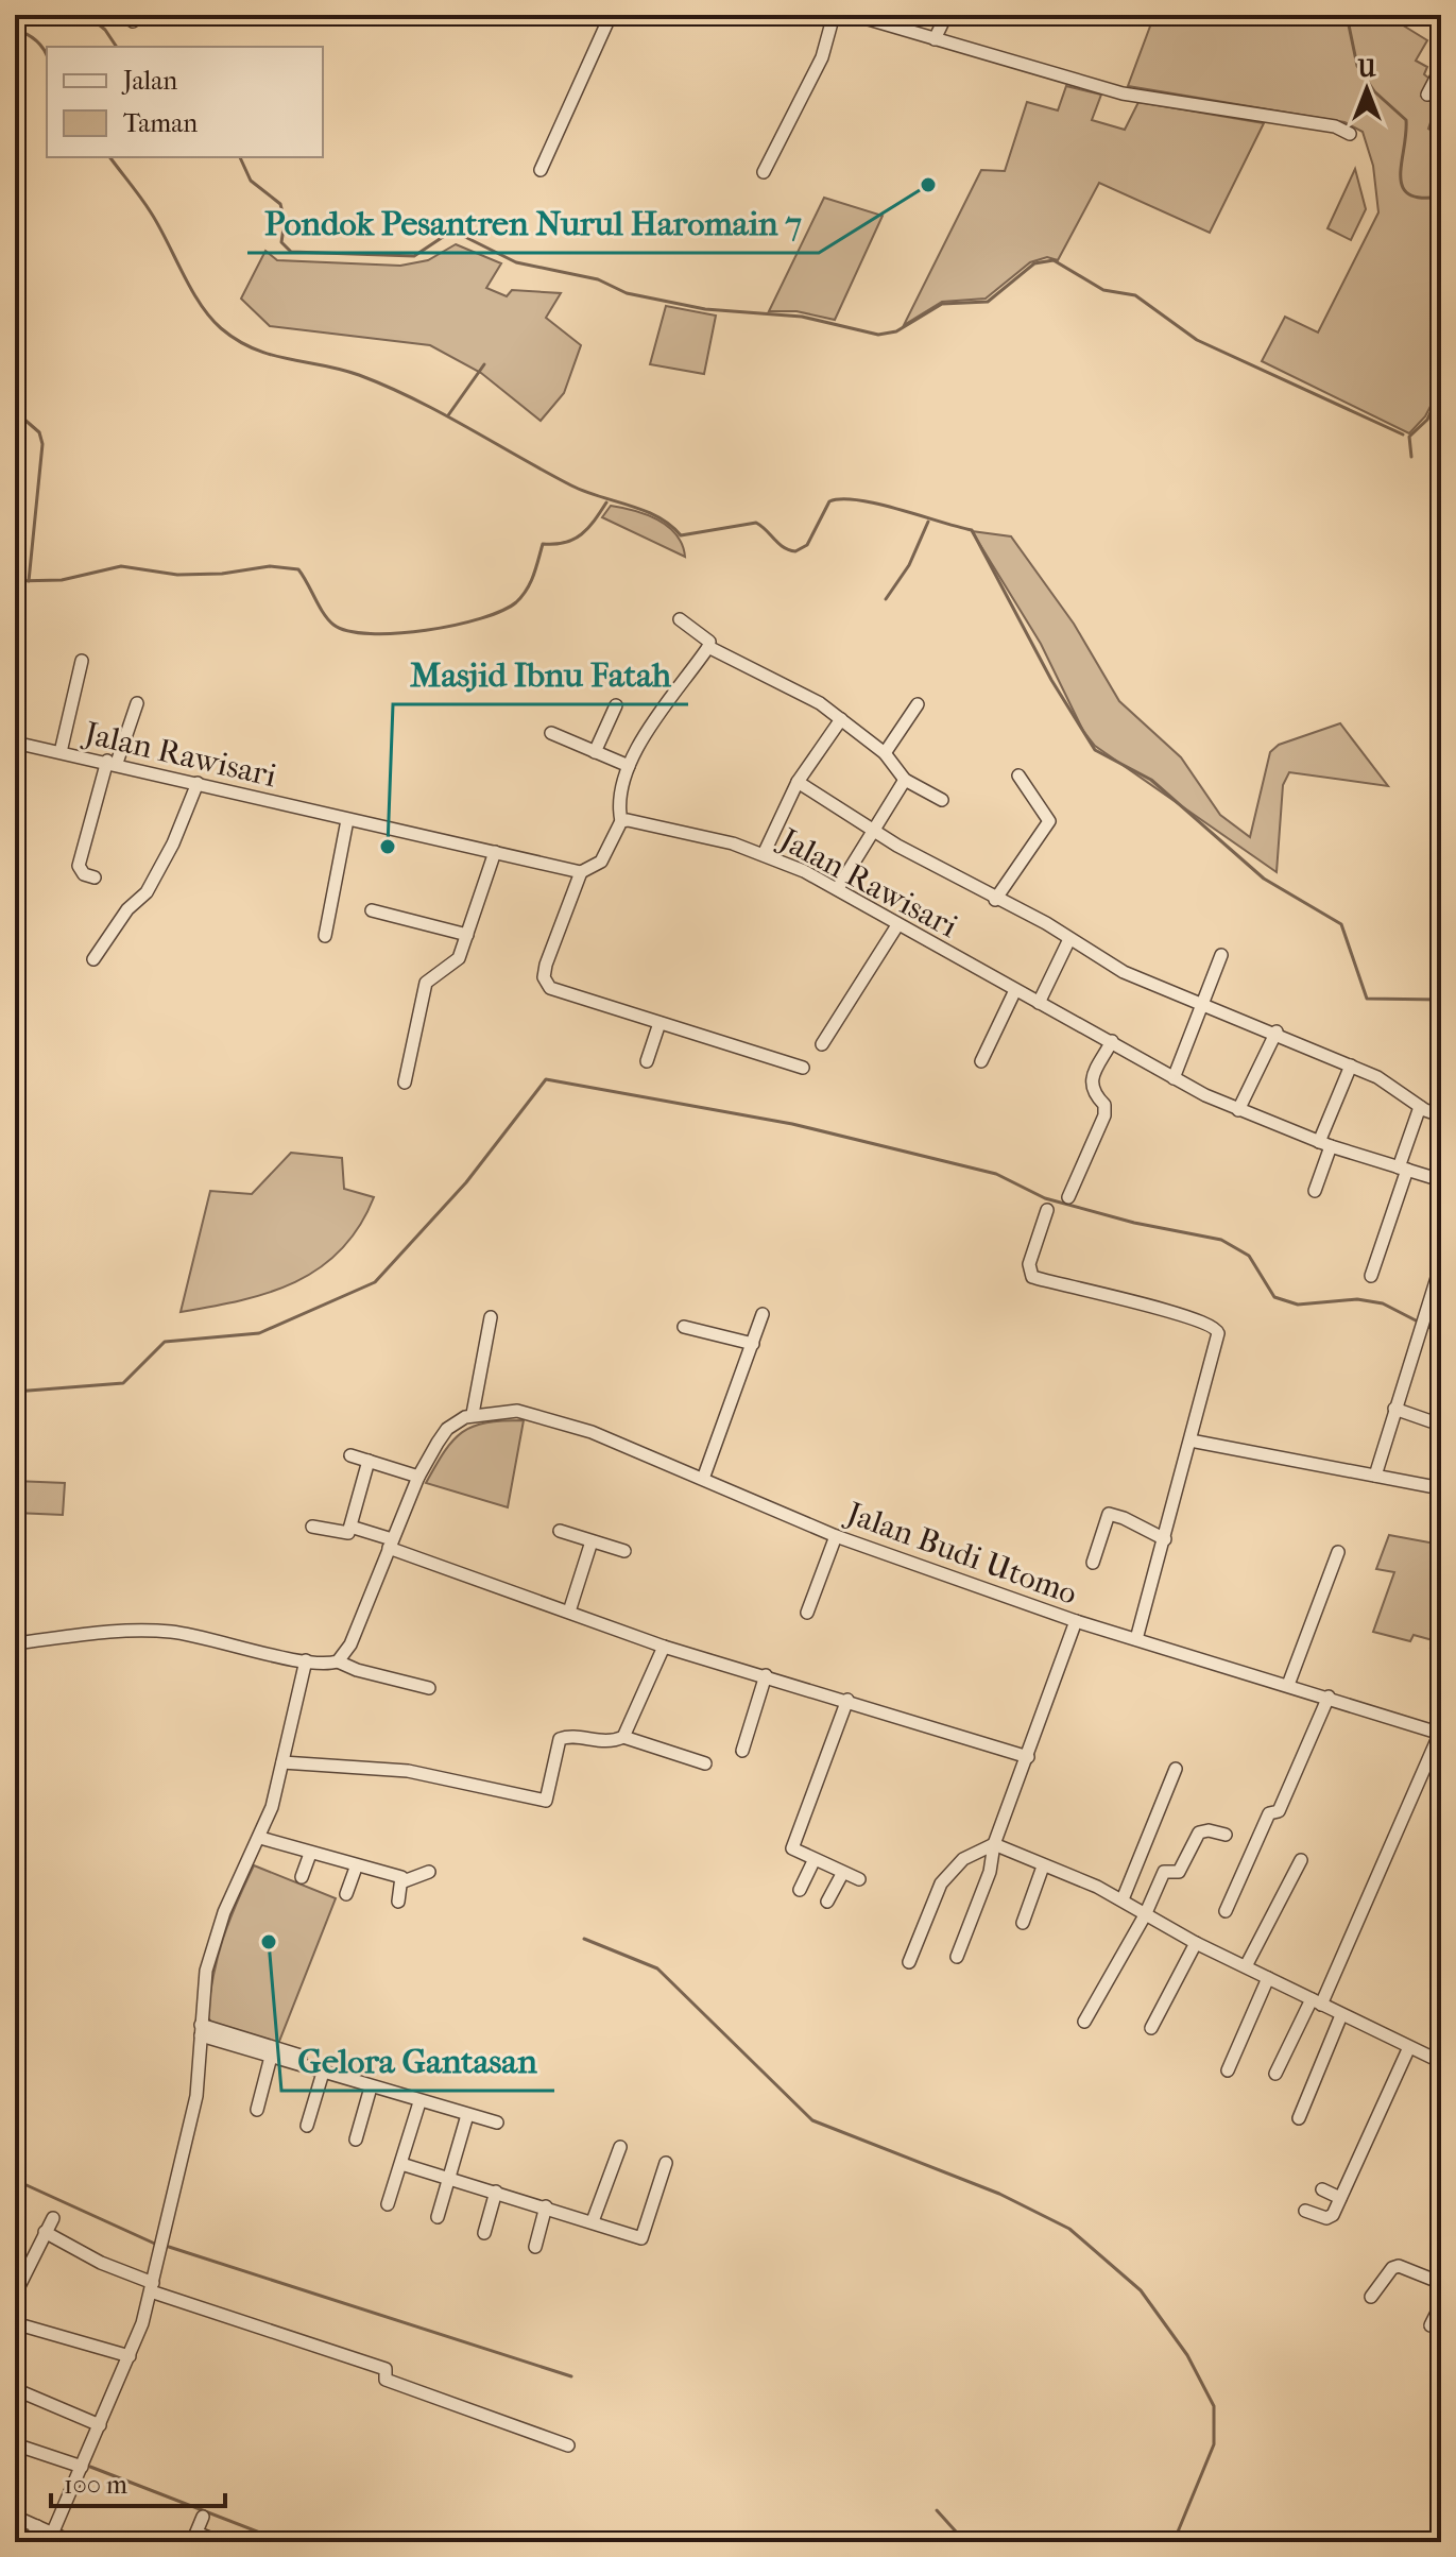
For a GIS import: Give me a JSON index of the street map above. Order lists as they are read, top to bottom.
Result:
{
  "streets": {
    "street": ["Jalan Rawisari", "Jalan Budi Utomo"]
  },
  "places": ["Pondok Pesantren Nurul Haromain 7", "Masjid Ibnu Fatah", "Gelora Gantasan"],
  "legend": ["Jalan", "Taman"],
  "scale_bar": "100 m",
  "north": "top"
}
